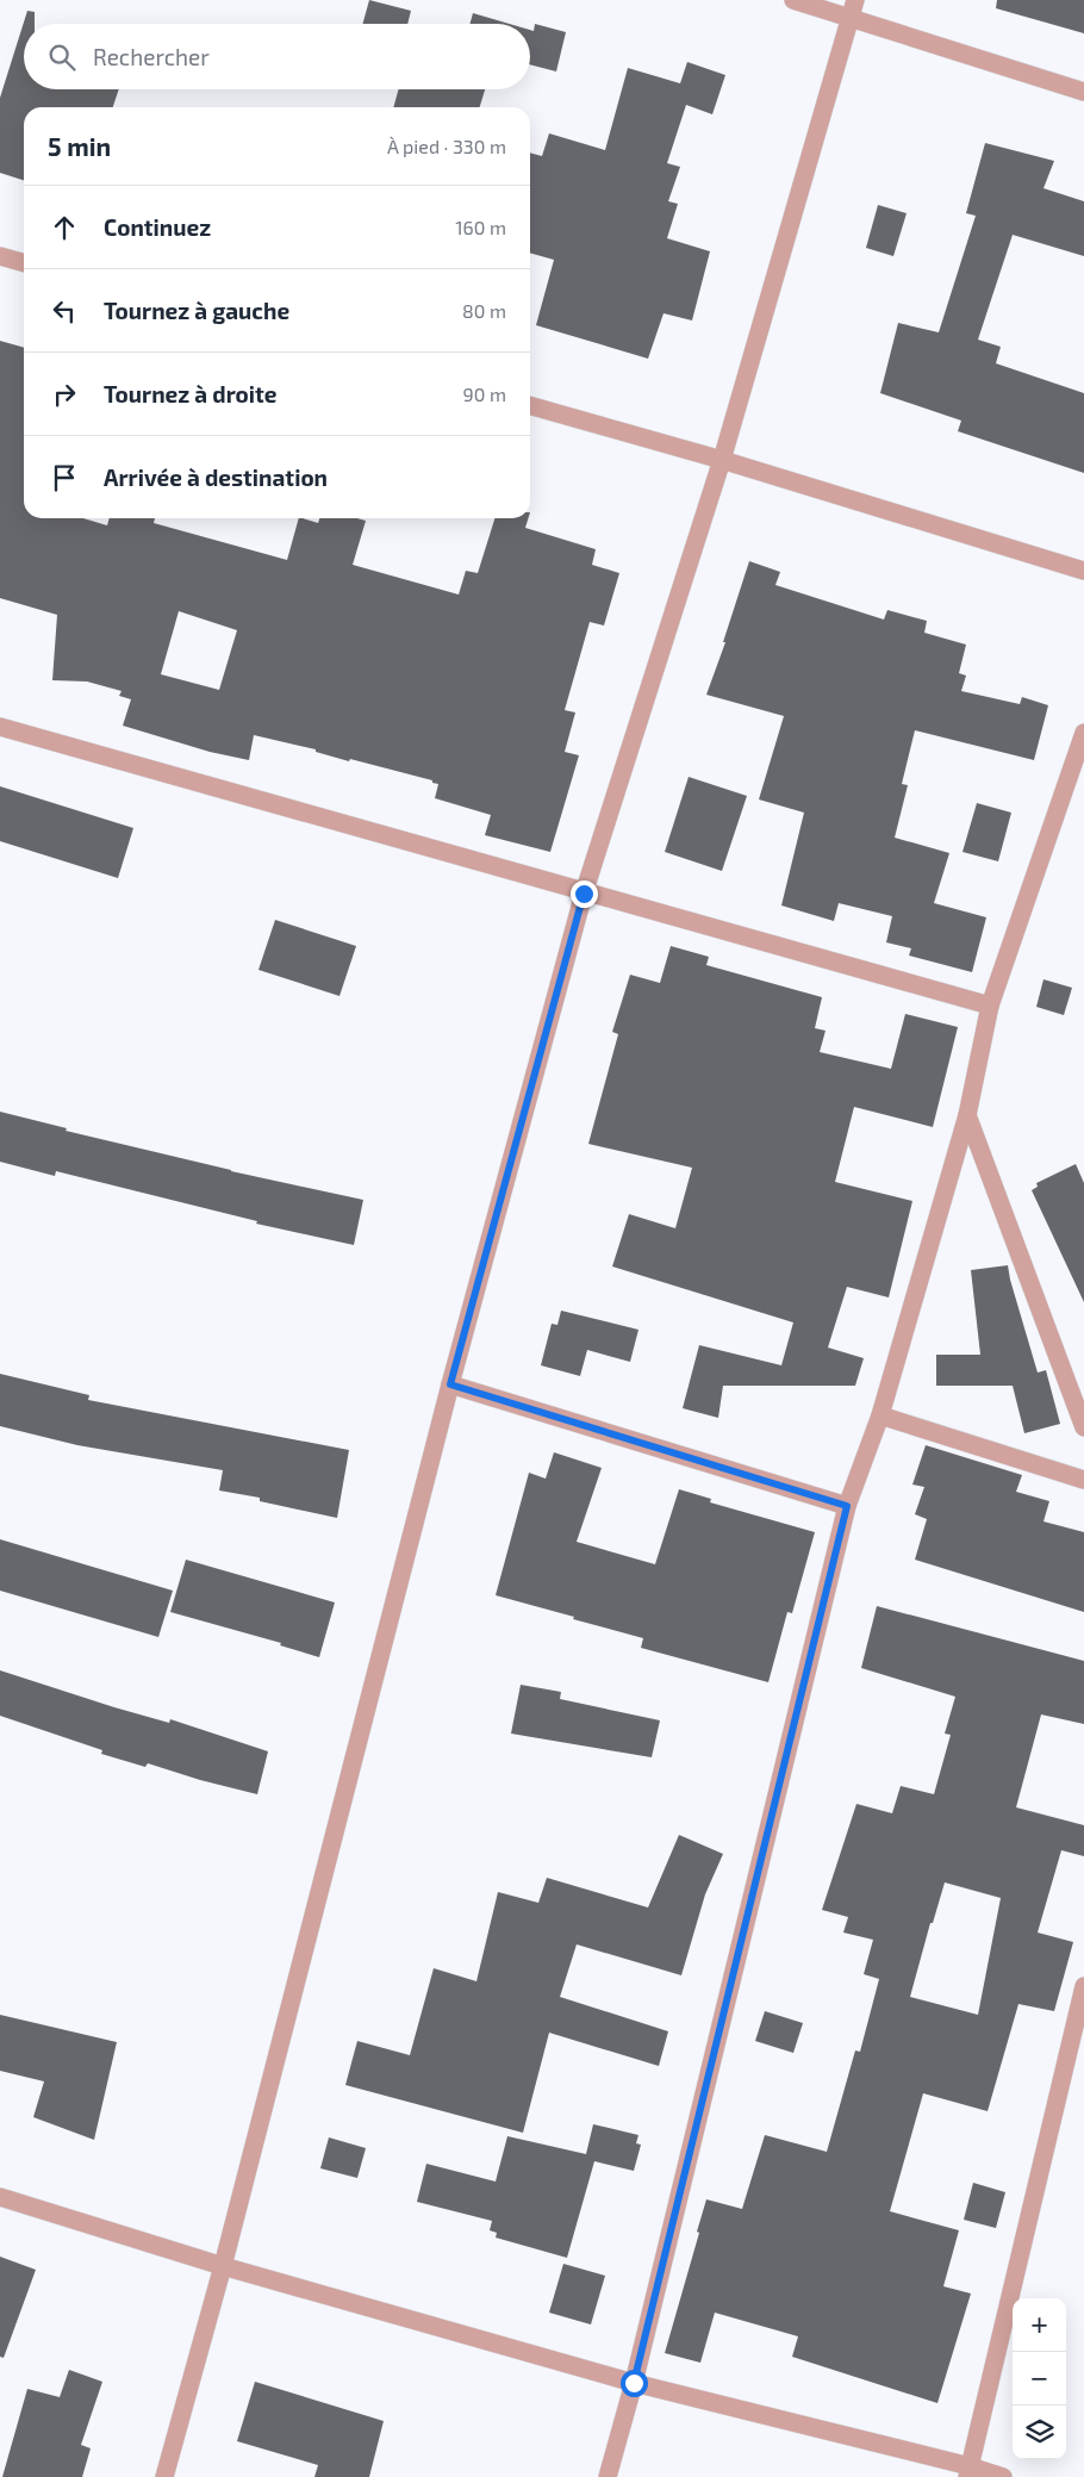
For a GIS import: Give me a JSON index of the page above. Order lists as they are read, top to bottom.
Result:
{
  "page": {
    "search": "Rechercher",
    "heading": ["5 min", "À pied · 330 m"],
    "list": [
      ["Continuez", "160 m"],
      ["Tournez à gauche", "80 m"],
      ["Tournez à droite", "90 m"],
      "Arrivée à destination"
    ],
    "map_buttons": ["+", "−"]
  }
}
